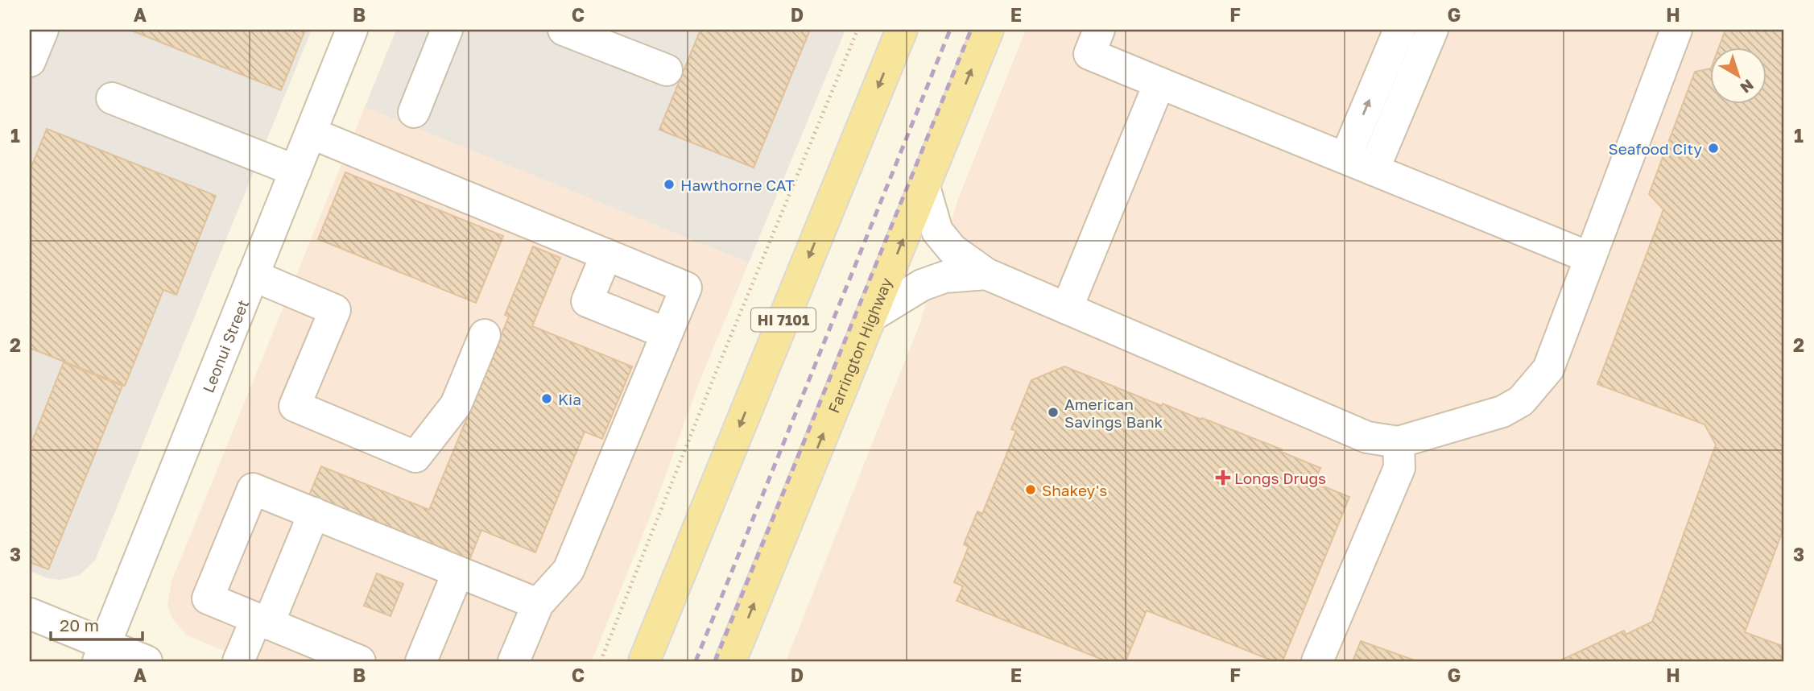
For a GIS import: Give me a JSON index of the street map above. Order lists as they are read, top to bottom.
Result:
{
  "streets": {
    "main road": ["HI 7101", "Farrington Highway"],
    "street": ["Leonui Street"]
  },
  "places": {
    "other": [
      "Seafood City",
      "Hawthorne CAT",
      "Kia",
      "American Savings Bank",
      "Shakey's"
    ],
    "health": ["Longs Drugs"]
  },
  "scale_bar": "20 m",
  "north": "bottom right",
  "grid": {
    "columns": [
      "A",
      "B",
      "C",
      "D",
      "E",
      "F",
      "G",
      "H"
    ],
    "rows": ["1", "2", "3"]
  }
}
